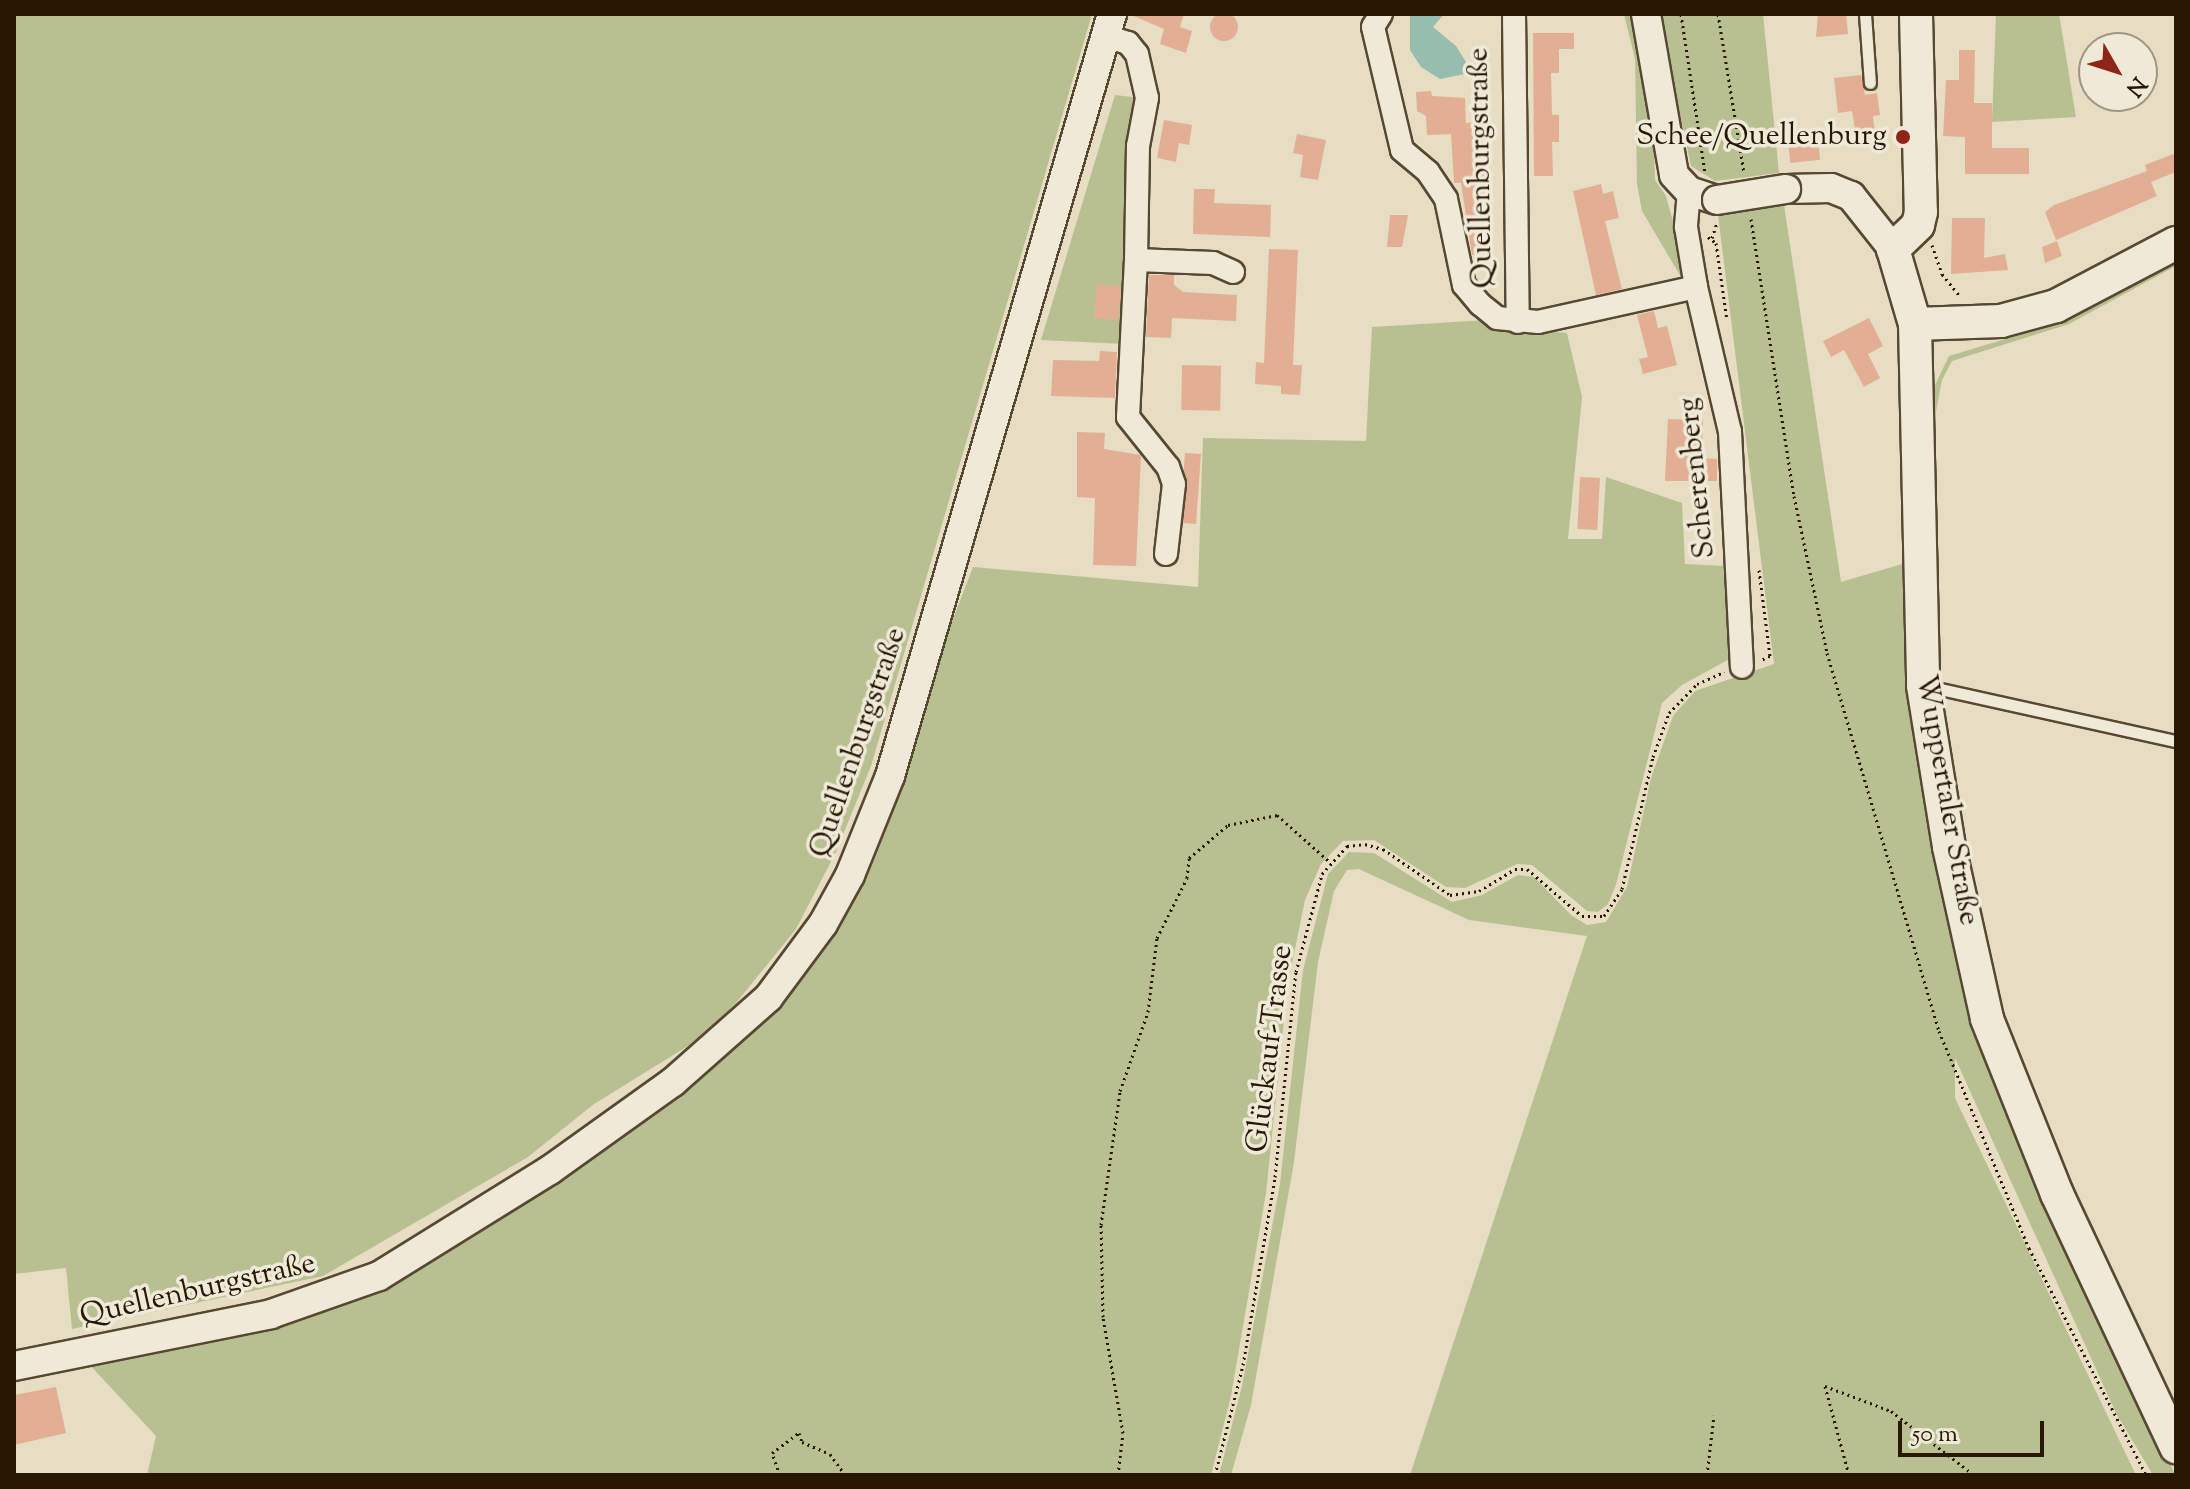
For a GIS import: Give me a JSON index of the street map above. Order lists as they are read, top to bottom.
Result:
{
  "streets": {
    "main road": ["Wuppertaler Straße"],
    "street": ["Quellenburgstraße", "Scherenberg"],
    "path": ["Glückauf-Trasse"]
  },
  "crossings": [
    ["Quellenburgstraße", "Scherenberg"],
    ["Scherenberg", "Wuppertaler Straße"]
  ],
  "places": ["Schee/Quellenburg"],
  "scale_bar": "50 m",
  "north": "bottom right"
}
